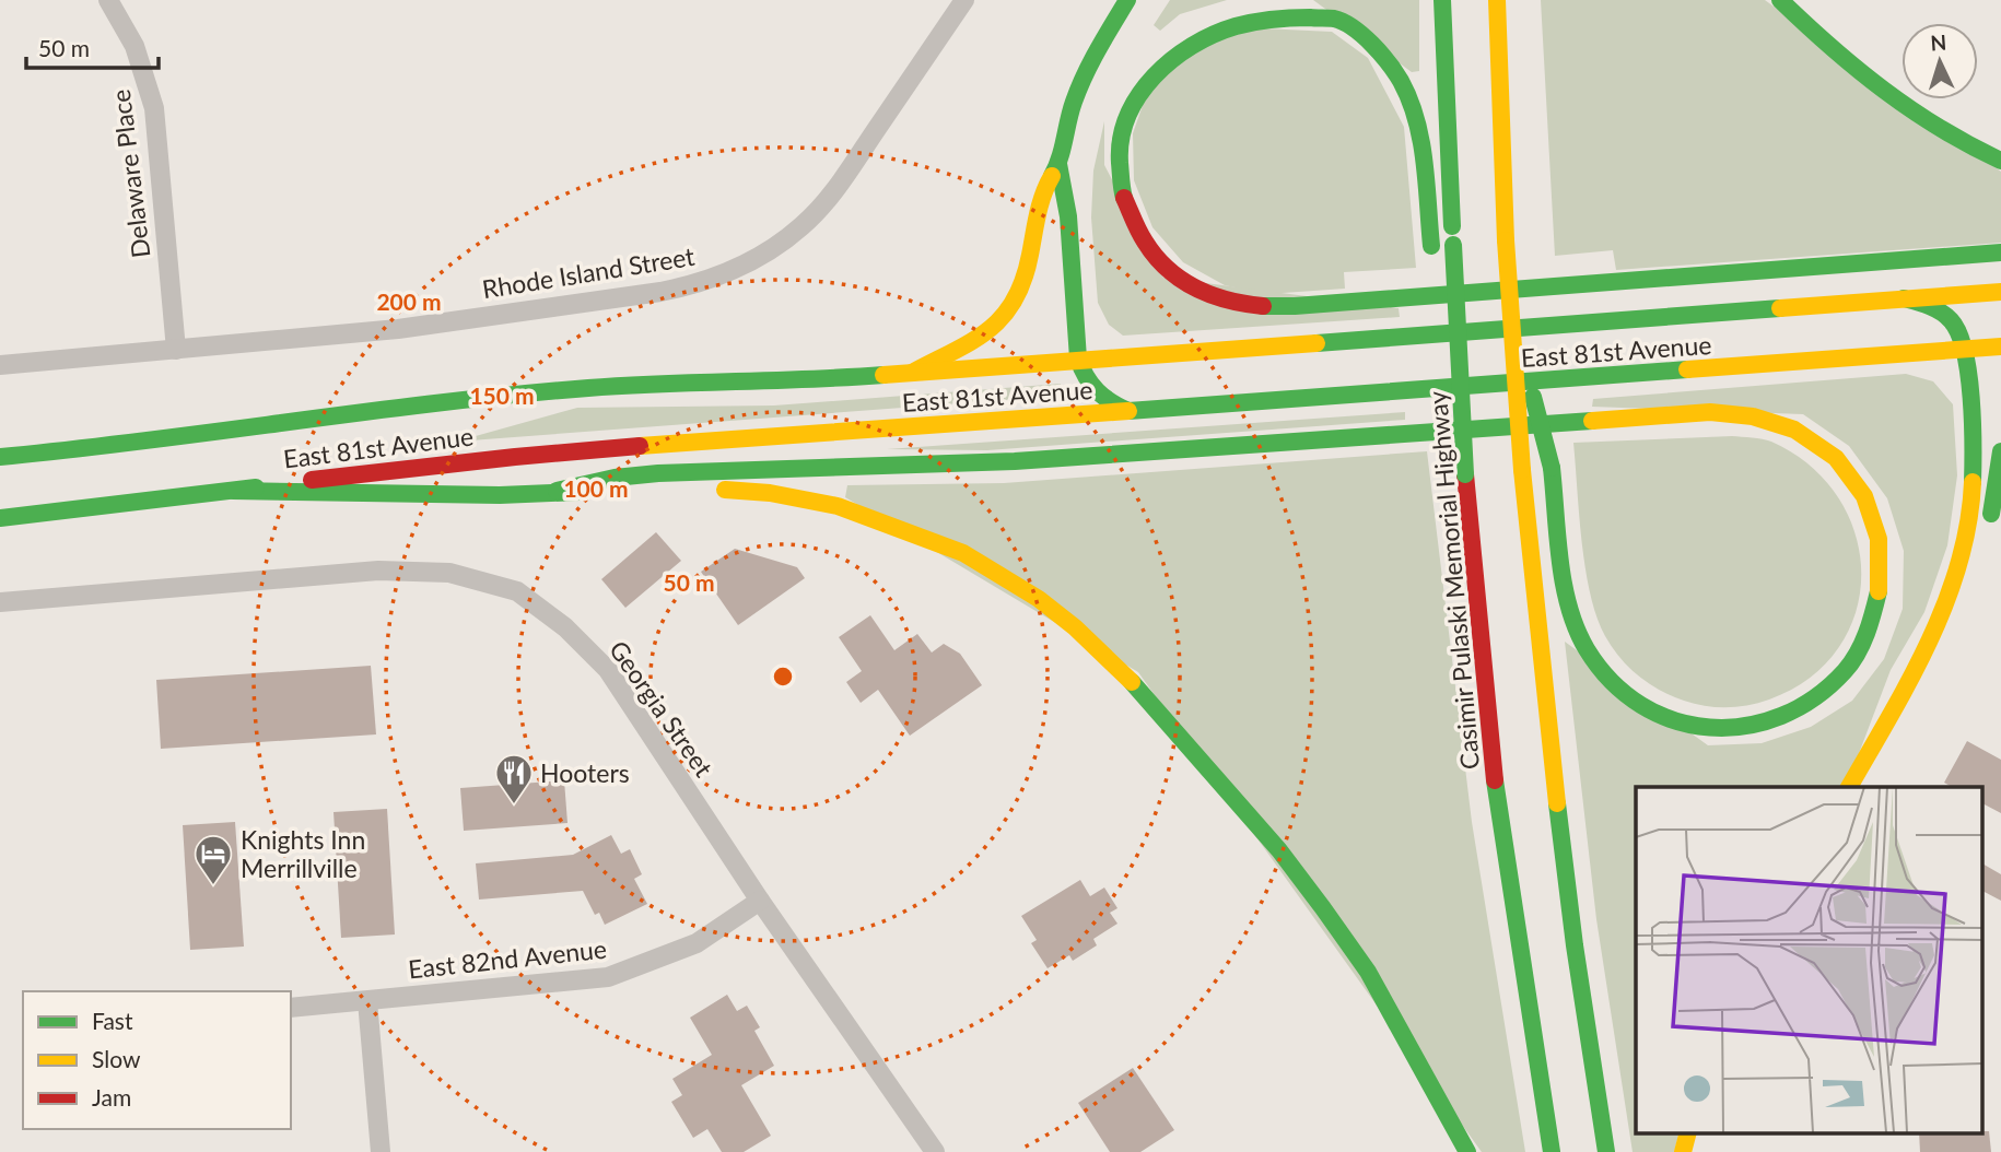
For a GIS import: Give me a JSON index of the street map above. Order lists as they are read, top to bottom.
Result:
{
  "streets": {
    "main road": ["East 81st Avenue", "Casimir Pulaski Memorial Highway"],
    "street": [
      "Delaware Place",
      "Rhode Island Street",
      "Georgia Street",
      "East 82nd Avenue"
    ]
  },
  "crossings": [
    ["Delaware Place", "Rhode Island Street"],
    ["Georgia Street", "East 82nd Avenue"]
  ],
  "places": {
    "restaurant": ["Hooters"],
    "hotel": ["Knights Inn Merrillville"]
  },
  "legend": ["Fast", "Slow", "Jam"],
  "scale_bar": "50 m",
  "north": "top",
  "rings": [
    "200 m",
    "150 m",
    "100 m",
    "50 m"
  ]
}
